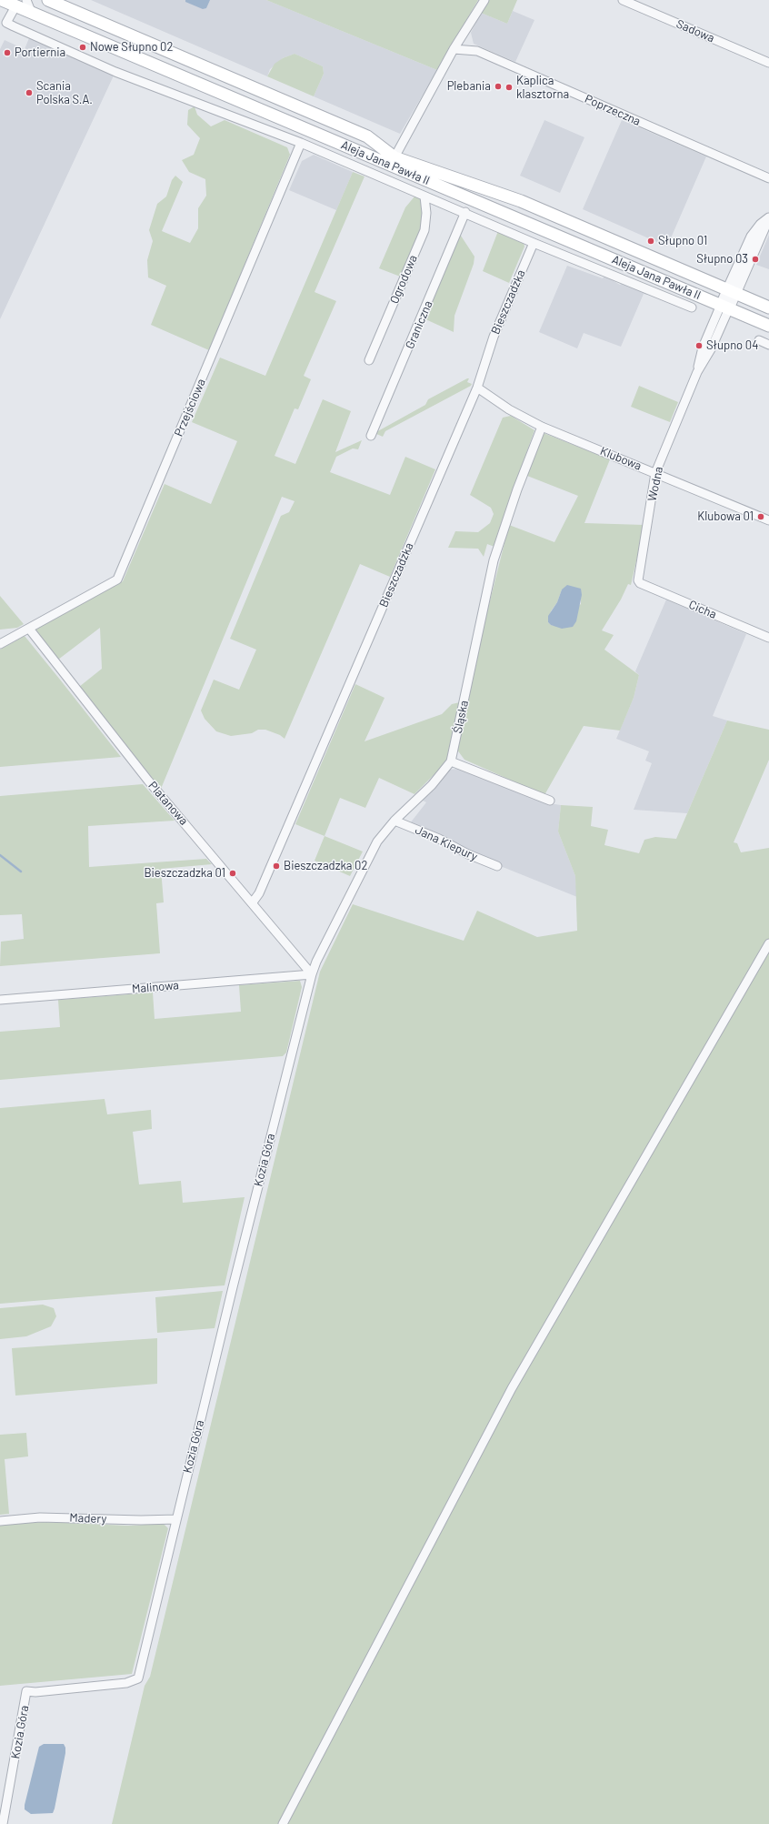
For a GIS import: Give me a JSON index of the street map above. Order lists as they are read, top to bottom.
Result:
{
  "streets": {
    "main road": ["Aleja Jana Pawła II"],
    "street": [
      "Sadowa",
      "Poprzeczna",
      "Ogrodowa",
      "Bieszczadzka",
      "Graniczna",
      "Przejściowa",
      "Klubowa",
      "Wodna",
      "Cicha",
      "Śląska",
      "Platanowa",
      "Jana Kiepury",
      "Malinowa",
      "Kozia Góra",
      "Madery"
    ]
  },
  "crossings": [
    ["Aleja Jana Pawła II", "Wodna"],
    ["Bieszczadzka", "Klubowa"],
    ["Bieszczadzka", "Platanowa"],
    ["Przejściowa", "Platanowa"],
    ["Klubowa", "Wodna"],
    ["Klubowa", "Śląska"],
    ["Wodna", "Cicha"],
    ["Śląska", "Platanowa"],
    ["Śląska", "Jana Kiepury"],
    ["Śląska", "Malinowa"],
    ["Śląska", "Kozia Góra"],
    ["Platanowa", "Malinowa"],
    ["Platanowa", "Kozia Góra"],
    ["Malinowa", "Kozia Góra"],
    ["Kozia Góra", "Madery"]
  ],
  "places": [
    "Nowe Słupno 02",
    "Portiernia",
    "Plebania",
    "Kaplica klasztorna",
    "Scania Polska S.A.",
    "Słupno 01",
    "Słupno 03",
    "Słupno 04",
    "Klubowa 01",
    "Bieszczadzka 02",
    "Bieszczadzka 01"
  ]
}
